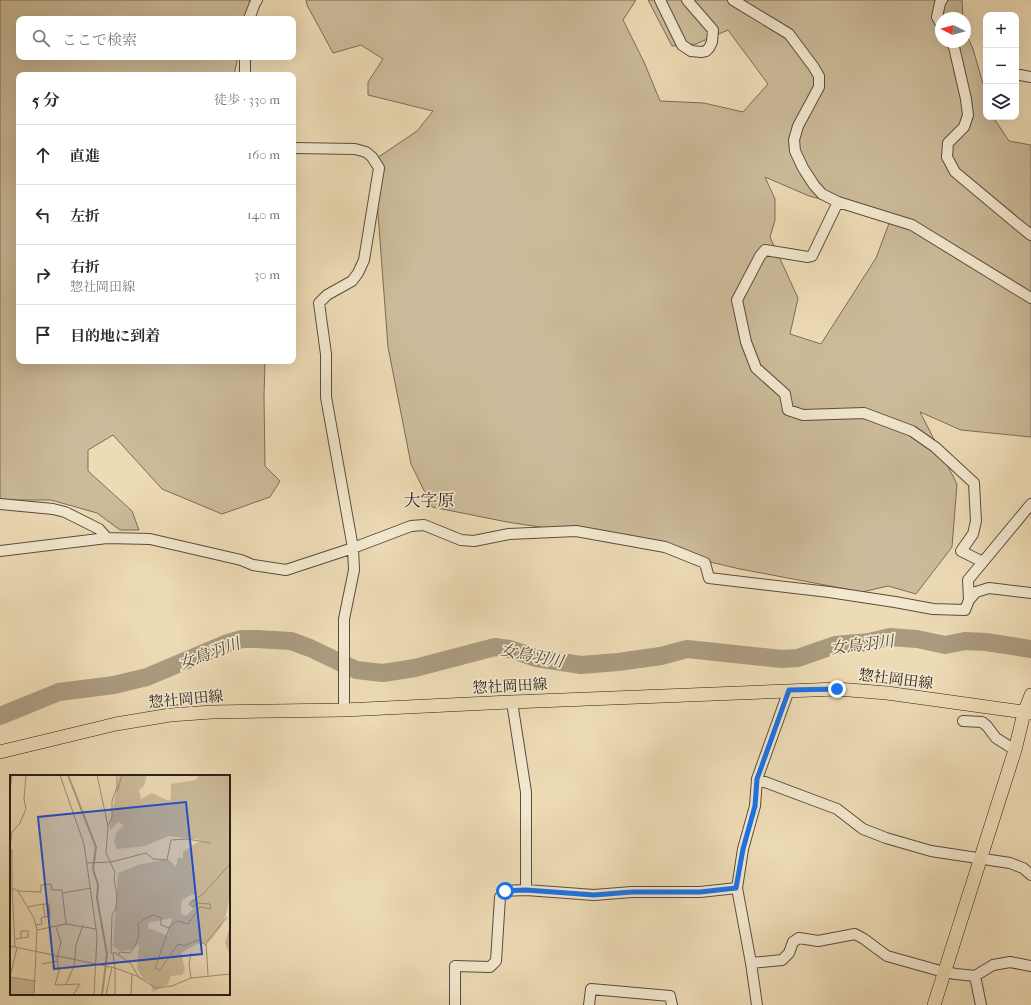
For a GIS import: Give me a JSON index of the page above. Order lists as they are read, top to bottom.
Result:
{
  "streets": {
    "main road": ["惣社岡田線"]
  },
  "districts": ["大字原"],
  "water": ["女鳥羽川"],
  "north": "left",
  "page": {
    "map_buttons": ["+", "−"],
    "search": "ここで検索",
    "heading": ["5 分", "徒歩 · 330 m"],
    "list": [
      ["直進", "160 m"],
      ["左折", "140 m"],
      ["右折", "惣社岡田線", "30 m"],
      "目的地に到着"
    ]
  }
}
